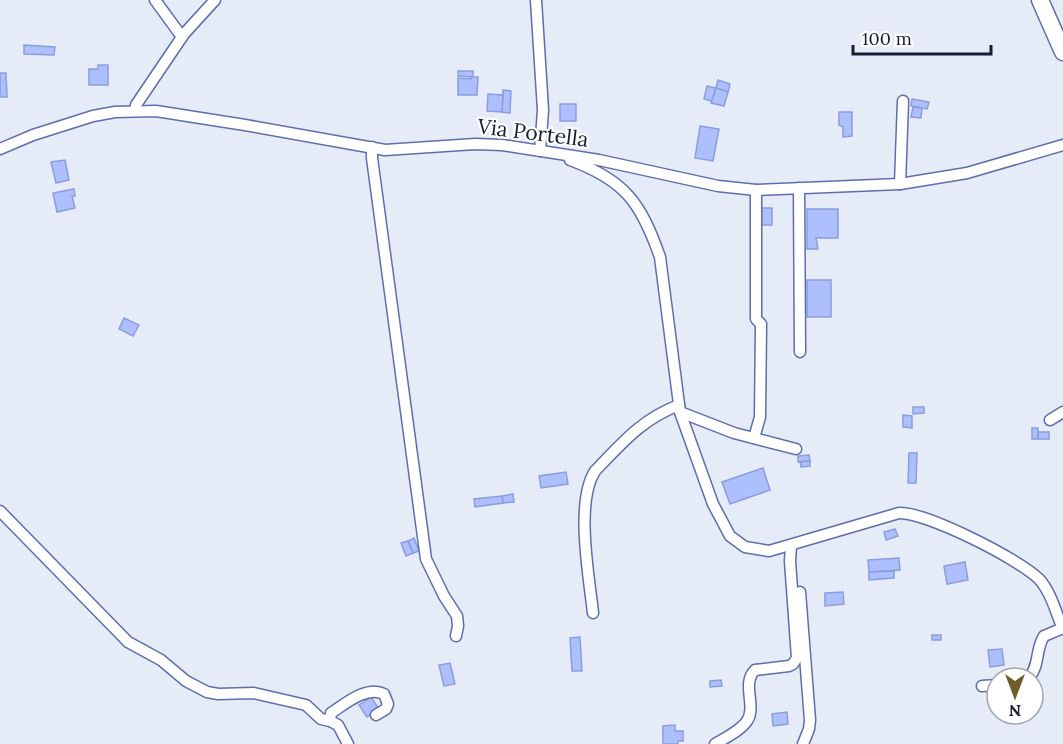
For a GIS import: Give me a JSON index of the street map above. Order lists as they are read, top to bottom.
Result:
{
  "streets": {
    "street": ["Via Portella"]
  },
  "scale_bar": "100 m",
  "north": "bottom"
}
